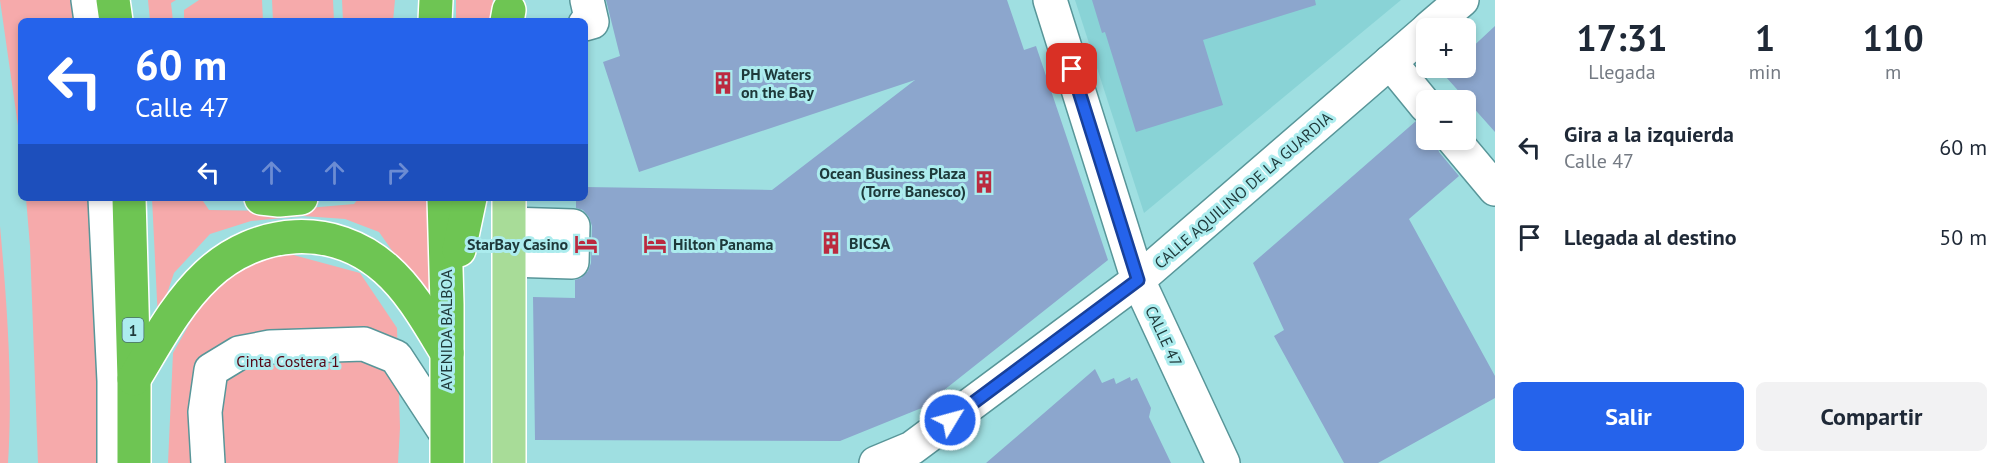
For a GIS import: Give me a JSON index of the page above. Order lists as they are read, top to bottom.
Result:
{
  "streets": {
    "highway": ["1", "AVENIDA BALBOA"],
    "street": ["CALLE AQUILINO DE LA GUARDIA", "CALLE 47"]
  },
  "crossings": [
    ["CALLE AQUILINO DE LA GUARDIA", "CALLE 47"]
  ],
  "parks": ["Cinta Costera 1"],
  "places": {
    "building": ["PH Waters on the Bay", "Ocean Business Plaza (Torre Banesco)", "BICSA"],
    "hotel": ["StarBay Casino", "Hilton Panama"]
  },
  "page": {
    "eta": [
      "17:31",
      "Llegada",
      "1",
      "min",
      "110",
      "m"
    ],
    "map_buttons": ["+", "−"],
    "turn": ["60 m", "Calle 47"],
    "list": [
      {
        "name": "Gira a la izquierda",
        "note": "Calle 47",
        "value": "60 m"
      },
      {
        "name": "Llegada al destino",
        "value": "50 m"
      }
    ],
    "buttons": ["Salir", "Compartir"]
  }
}
